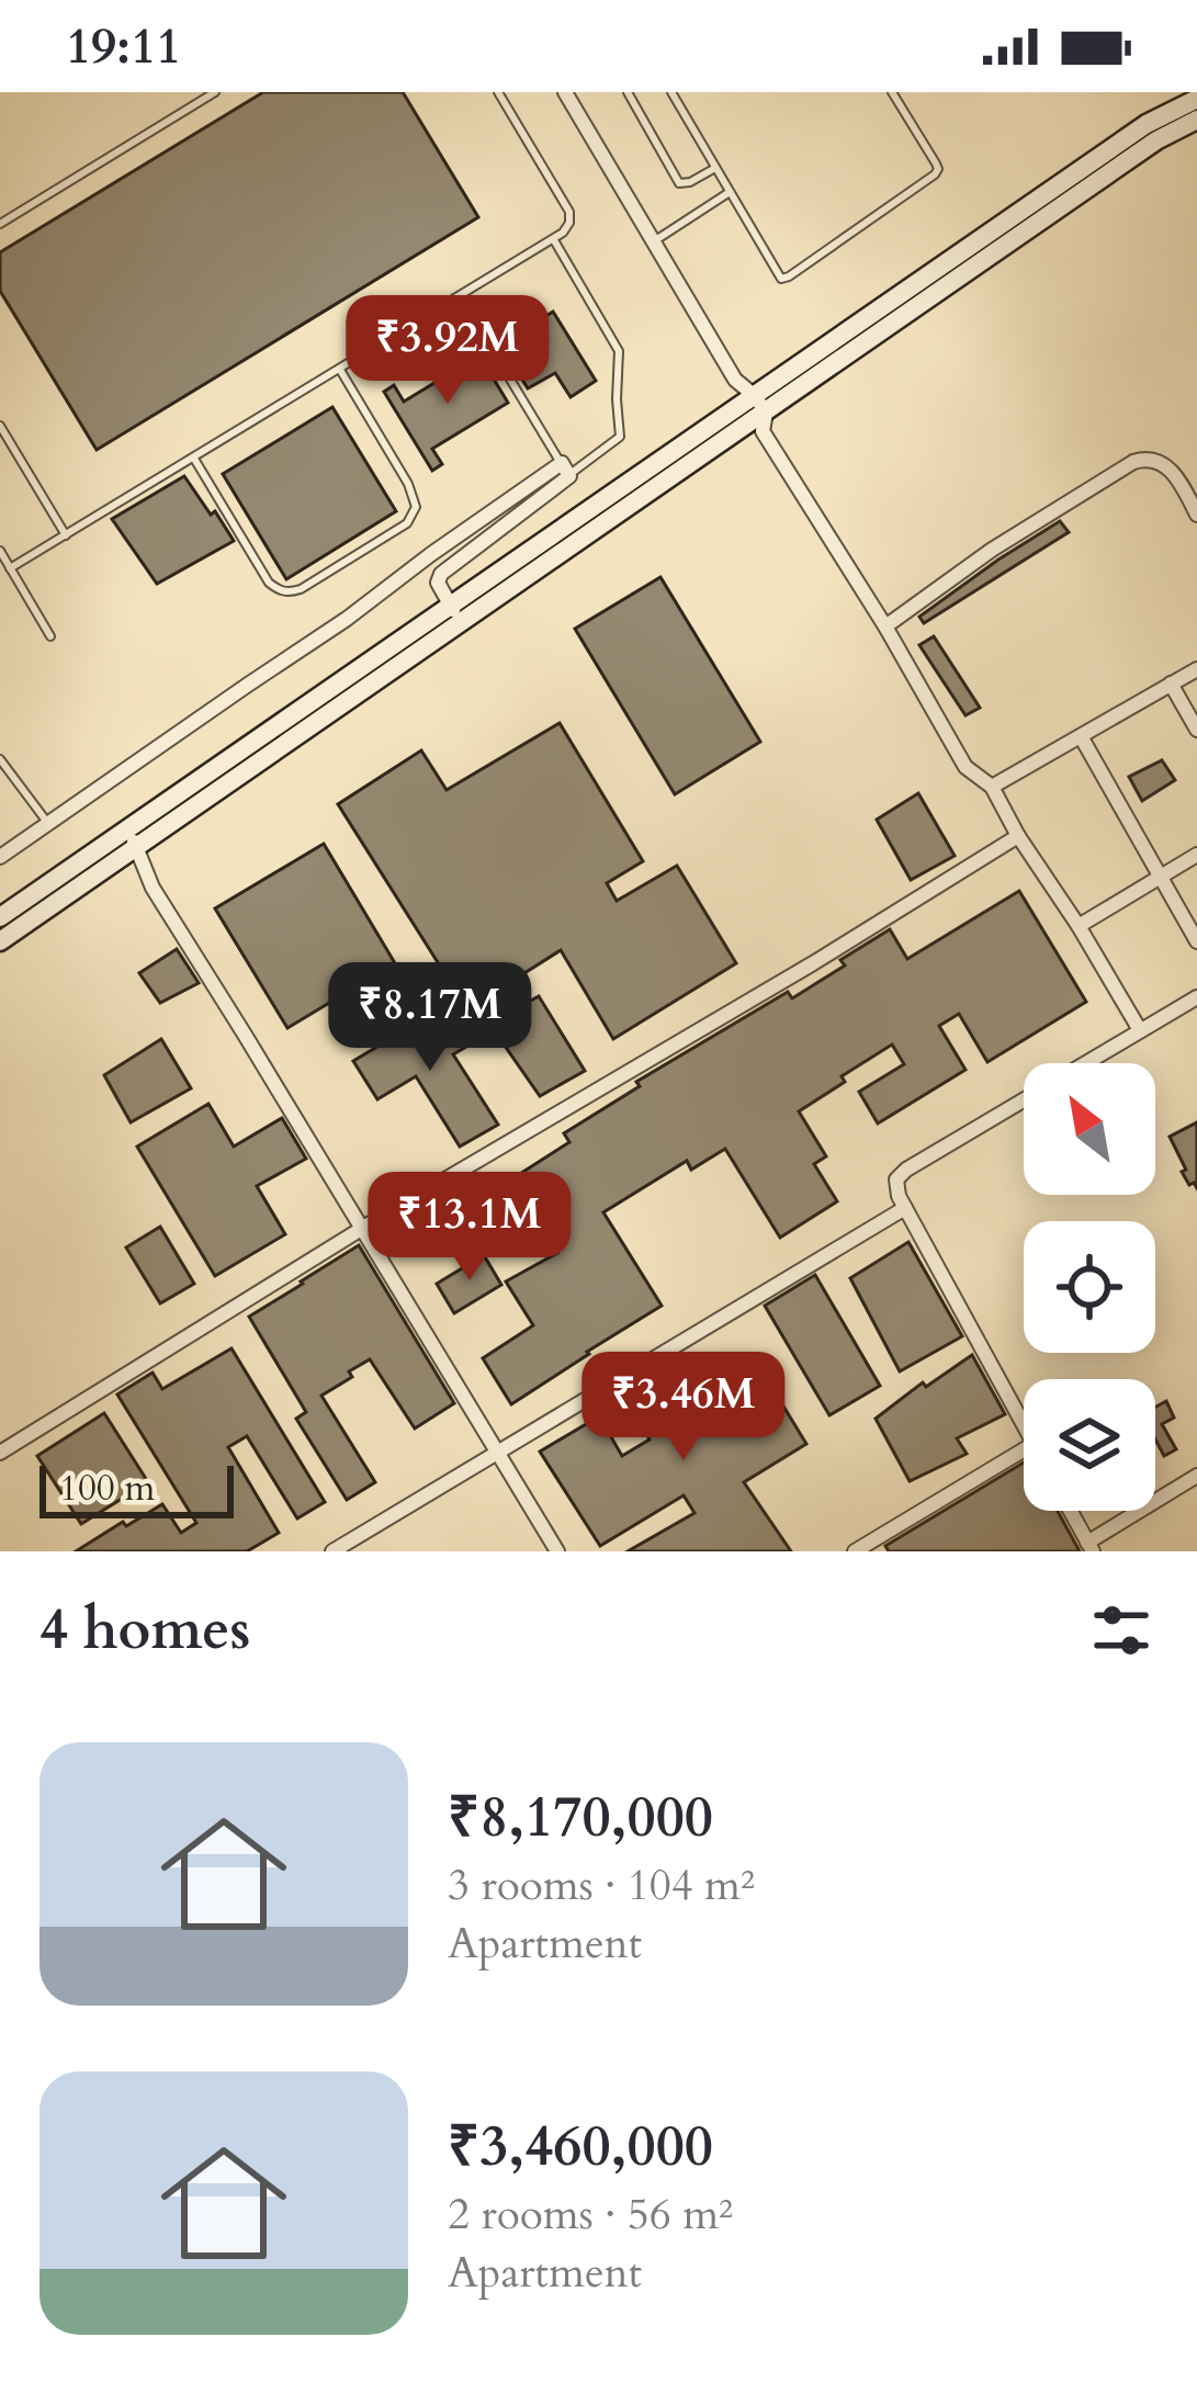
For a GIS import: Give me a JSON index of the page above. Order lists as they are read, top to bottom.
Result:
{
  "scale_bar": "100 m",
  "north": "top left",
  "page": {
    "status": "19:11",
    "price": [
      "₹3.92M",
      "₹8.17M",
      "₹13.1M",
      "₹3.46M"
    ],
    "scale": "100 m",
    "heading": "4 homes",
    "list": [
      {
        "name": "₹8,170,000",
        "note": "3 rooms · 104 m² · Apartment"
      },
      {
        "name": "₹3,460,000",
        "note": "2 rooms · 56 m² · Apartment"
      }
    ]
  }
}
